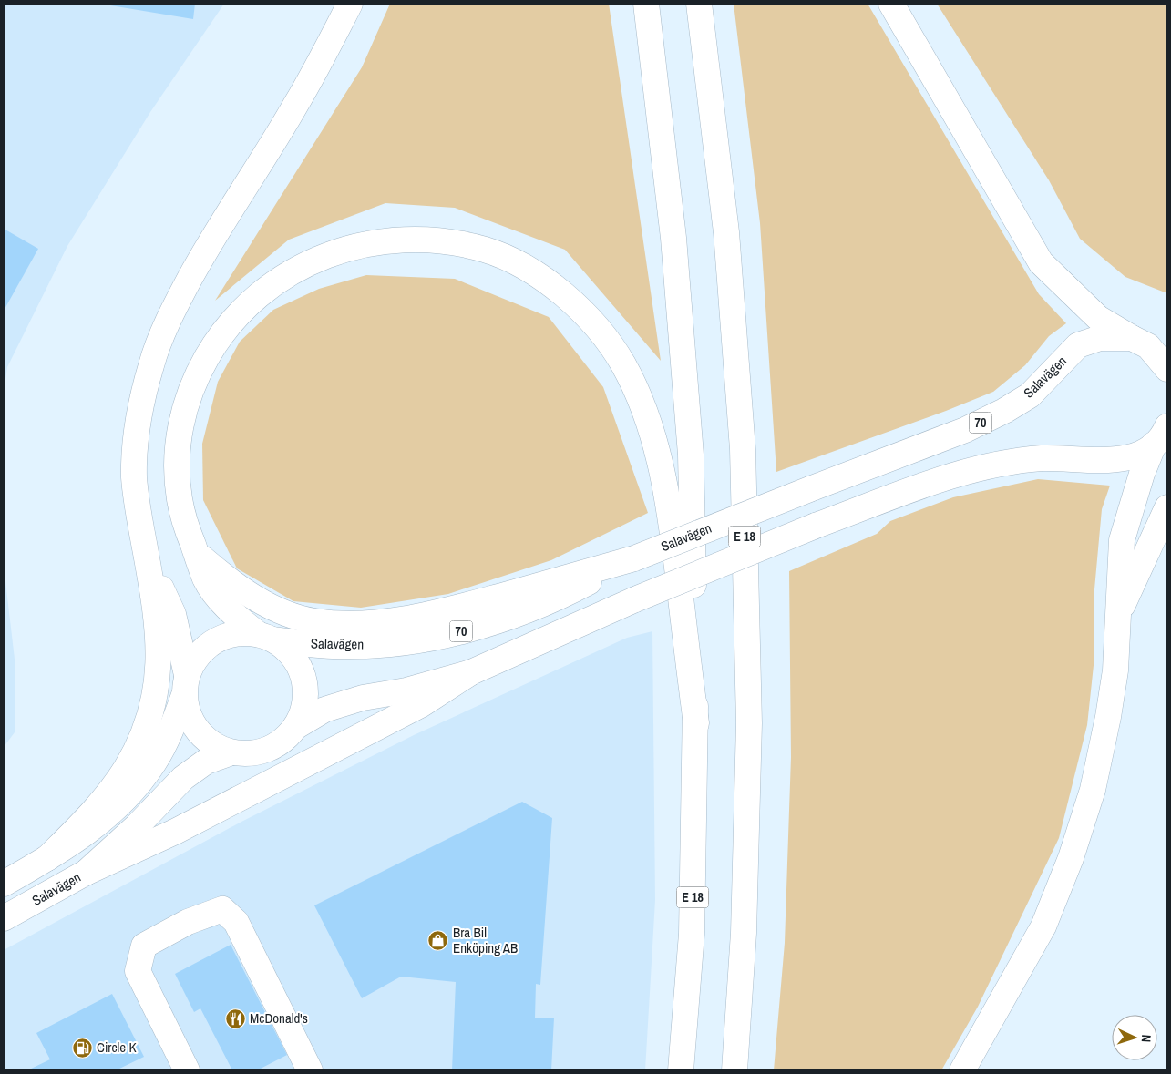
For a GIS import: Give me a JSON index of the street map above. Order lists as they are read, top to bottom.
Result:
{
  "streets": {
    "main road": ["Salavägen", "70", "E 18"]
  },
  "places": {
    "shop": ["Bra Bil Enköping AB"],
    "restaurant": ["McDonald's"],
    "fuel station": ["Circle K"]
  },
  "north": "right"
}
